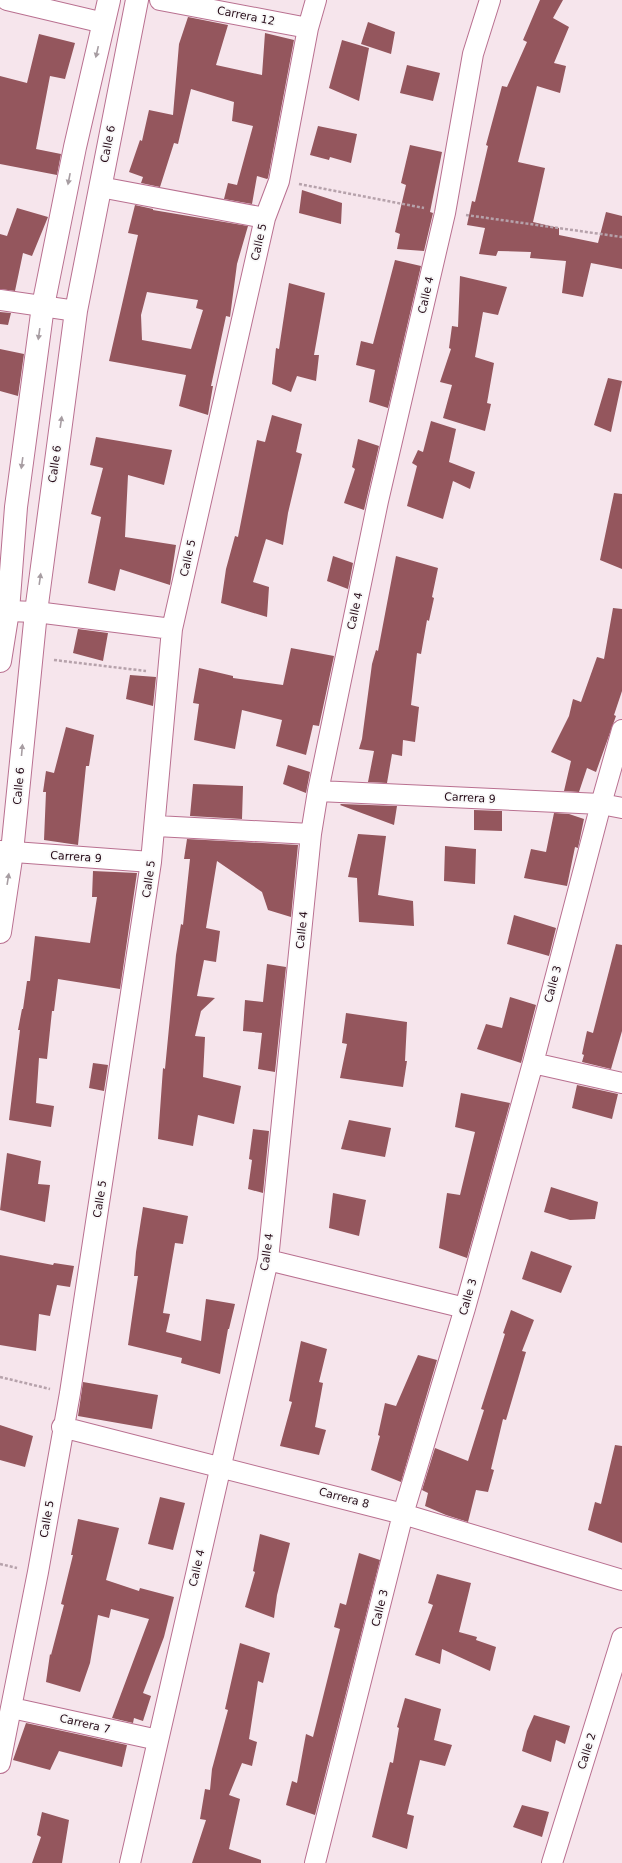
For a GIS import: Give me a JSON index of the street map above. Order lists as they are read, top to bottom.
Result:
{
  "streets": {
    "street": [
      "Carrera 12",
      "Calle 6",
      "Calle 5",
      "Calle 4",
      "Carrera 9",
      "Calle 3",
      "Carrera 8",
      "Carrera 7",
      "Calle 2"
    ]
  },
  "crossings": [
    ["Carrera 12", "Calle 5"],
    ["Calle 6", "Carrera 9"],
    ["Calle 5", "Carrera 9"],
    ["Calle 5", "Carrera 8"],
    ["Calle 5", "Carrera 7"],
    ["Calle 4", "Carrera 9"],
    ["Calle 4", "Carrera 8"],
    ["Calle 4", "Carrera 7"],
    ["Carrera 9", "Calle 3"],
    ["Calle 3", "Carrera 8"]
  ]
}
